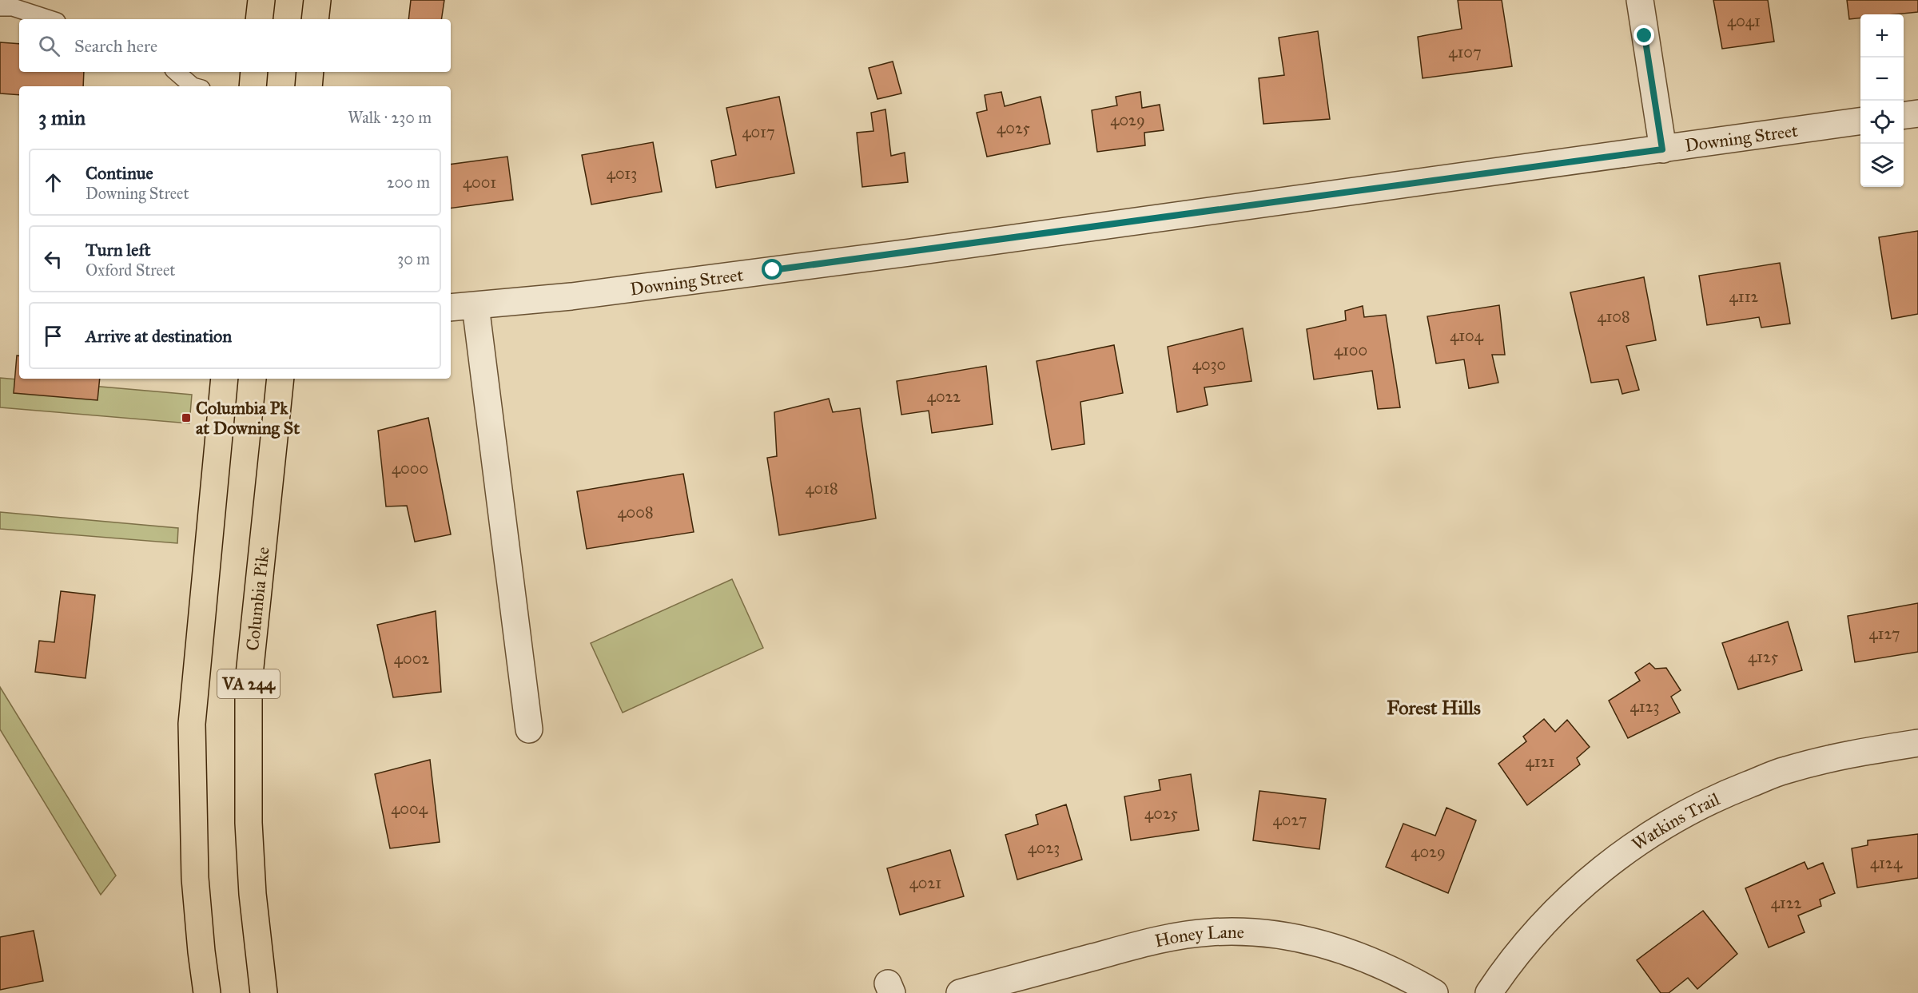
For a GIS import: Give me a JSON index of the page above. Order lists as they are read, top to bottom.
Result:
{
  "streets": {
    "main road": ["Columbia Pike", "VA 244"],
    "street": ["Downing Street", "Watkins Trail", "Honey Lane"]
  },
  "districts": ["Forest Hills"],
  "places": {
    "transit": ["Columbia Pk at Downing St"]
  },
  "house_numbers": [
    "4041",
    "4107",
    "4029",
    "4025",
    "4017",
    "4013",
    "4001",
    "4112",
    "4108",
    "4104",
    "4100",
    "4030",
    "4022",
    "4000",
    "4018",
    "4008",
    "4127",
    "4125",
    "4002",
    "4123",
    "4121",
    "4004",
    "4025",
    "4027",
    "4023",
    "4029",
    "4124",
    "4021",
    "4122"
  ],
  "page": {
    "map_buttons": ["+", "−"],
    "search": "Search here",
    "heading": ["3 min", "Walk · 230 m"],
    "list": [
      ["Continue", "Downing Street", "200 m"],
      ["Turn left", "Oxford Street", "30 m"],
      "Arrive at destination"
    ]
  }
}
